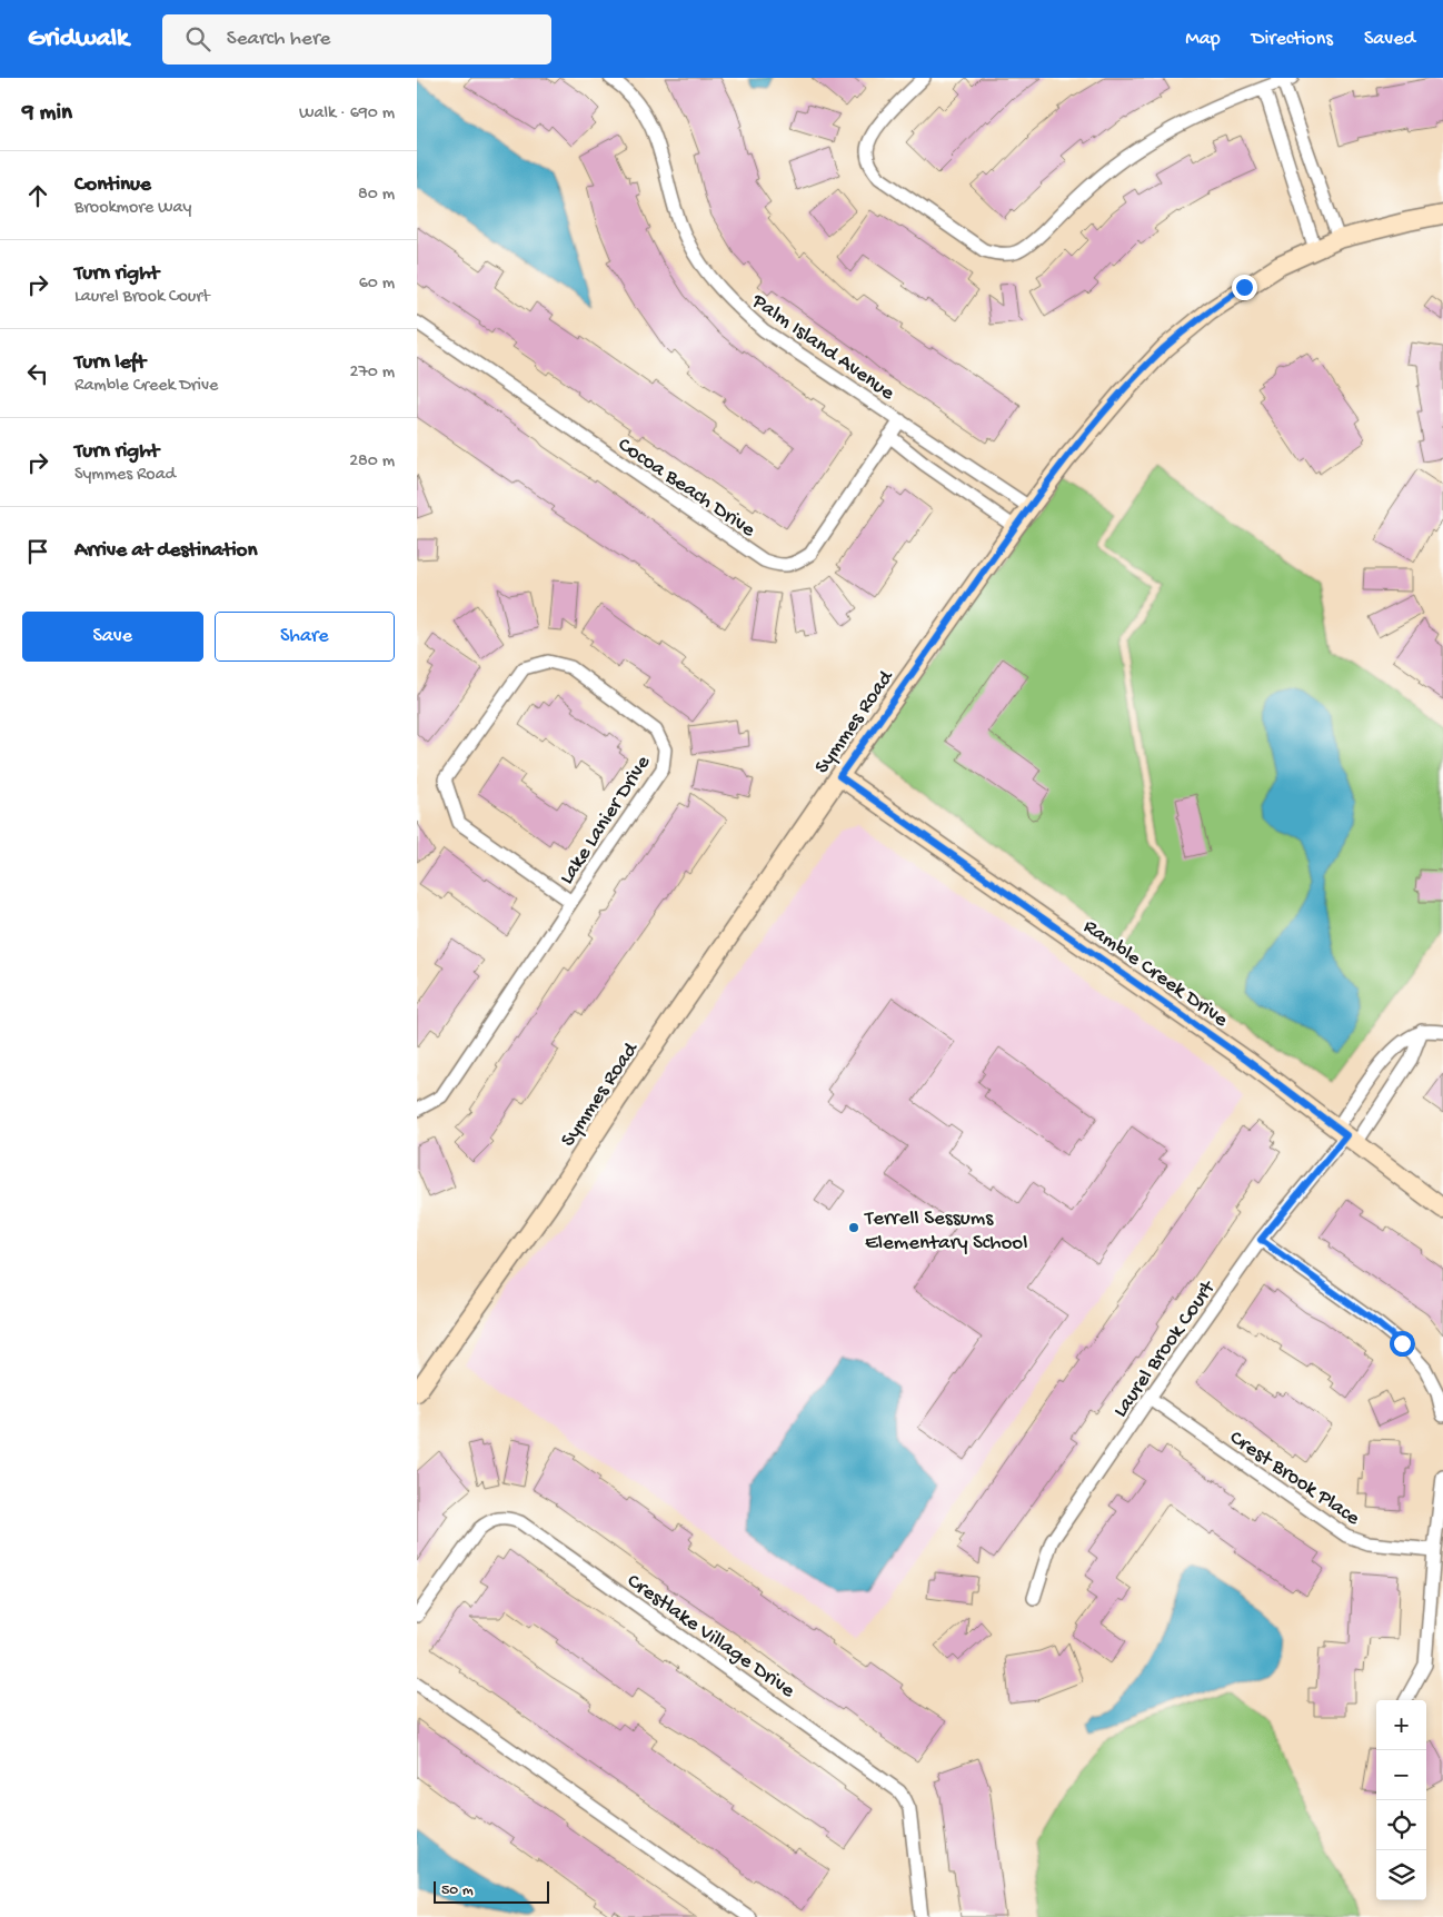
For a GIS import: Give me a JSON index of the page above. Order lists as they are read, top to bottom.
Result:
{
  "streets": {
    "street": [
      "Palm Island Avenue",
      "Cocoa Beach Drive",
      "Symmes Road",
      "Lake Lanier Drive",
      "Ramble Creek Drive",
      "Laurel Brook Court",
      "Crest Brook Place",
      "Crestlake Village Drive"
    ]
  },
  "crossings": [
    ["Palm Island Avenue", "Cocoa Beach Drive"],
    ["Palm Island Avenue", "Symmes Road"],
    ["Symmes Road", "Ramble Creek Drive"],
    ["Ramble Creek Drive", "Laurel Brook Court"],
    ["Laurel Brook Court", "Crest Brook Place"]
  ],
  "places": ["Terrell Sessums Elementary School"],
  "scale_bar": "50 m",
  "page": {
    "header": "Gridwalk",
    "search": "Search here",
    "nav": ["Map", "Directions", "Saved"],
    "heading": ["9 min", "Walk · 690 m"],
    "list": [
      ["Continue", "Brookmore Way", "80 m"],
      ["Turn right", "Laurel Brook Court", "60 m"],
      ["Turn left", "Ramble Creek Drive", "270 m"],
      ["Turn right", "Symmes Road", "280 m"],
      "Arrive at destination"
    ],
    "buttons": ["Save", "Share"],
    "map_buttons": ["+", "−"],
    "scale": "50 m"
  }
}
